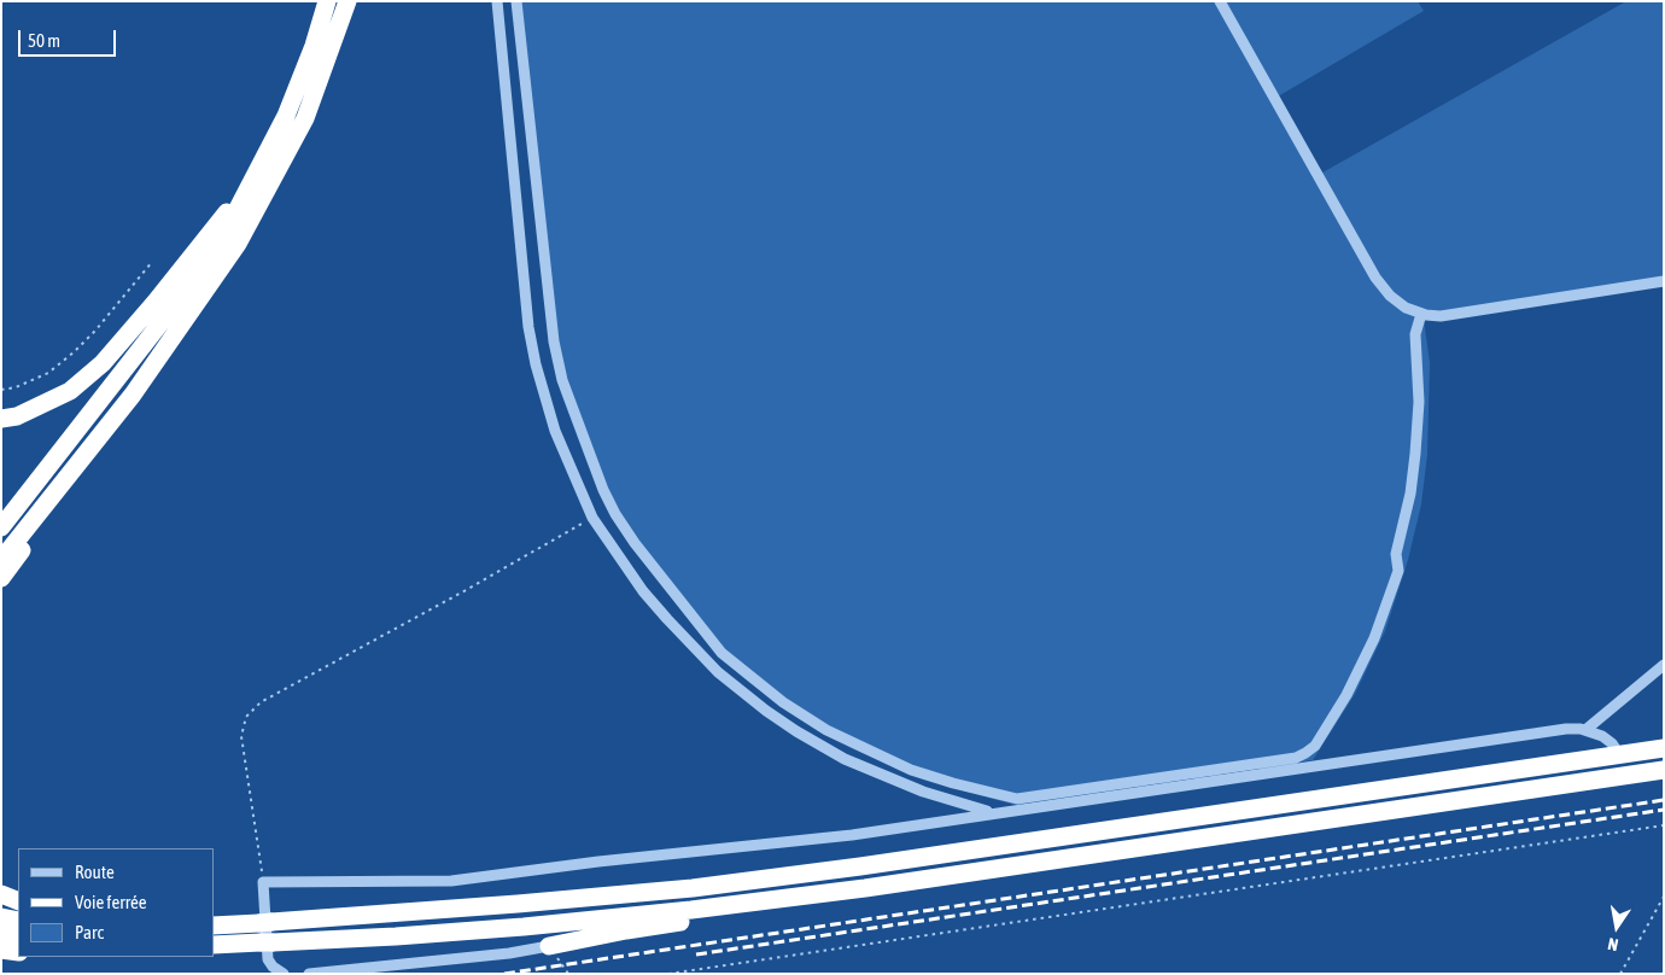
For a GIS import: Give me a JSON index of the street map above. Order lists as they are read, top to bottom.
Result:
{
  "legend": ["Route", "Voie ferrée", "Parc"],
  "scale_bar": "50 m",
  "north": "bottom"
}
